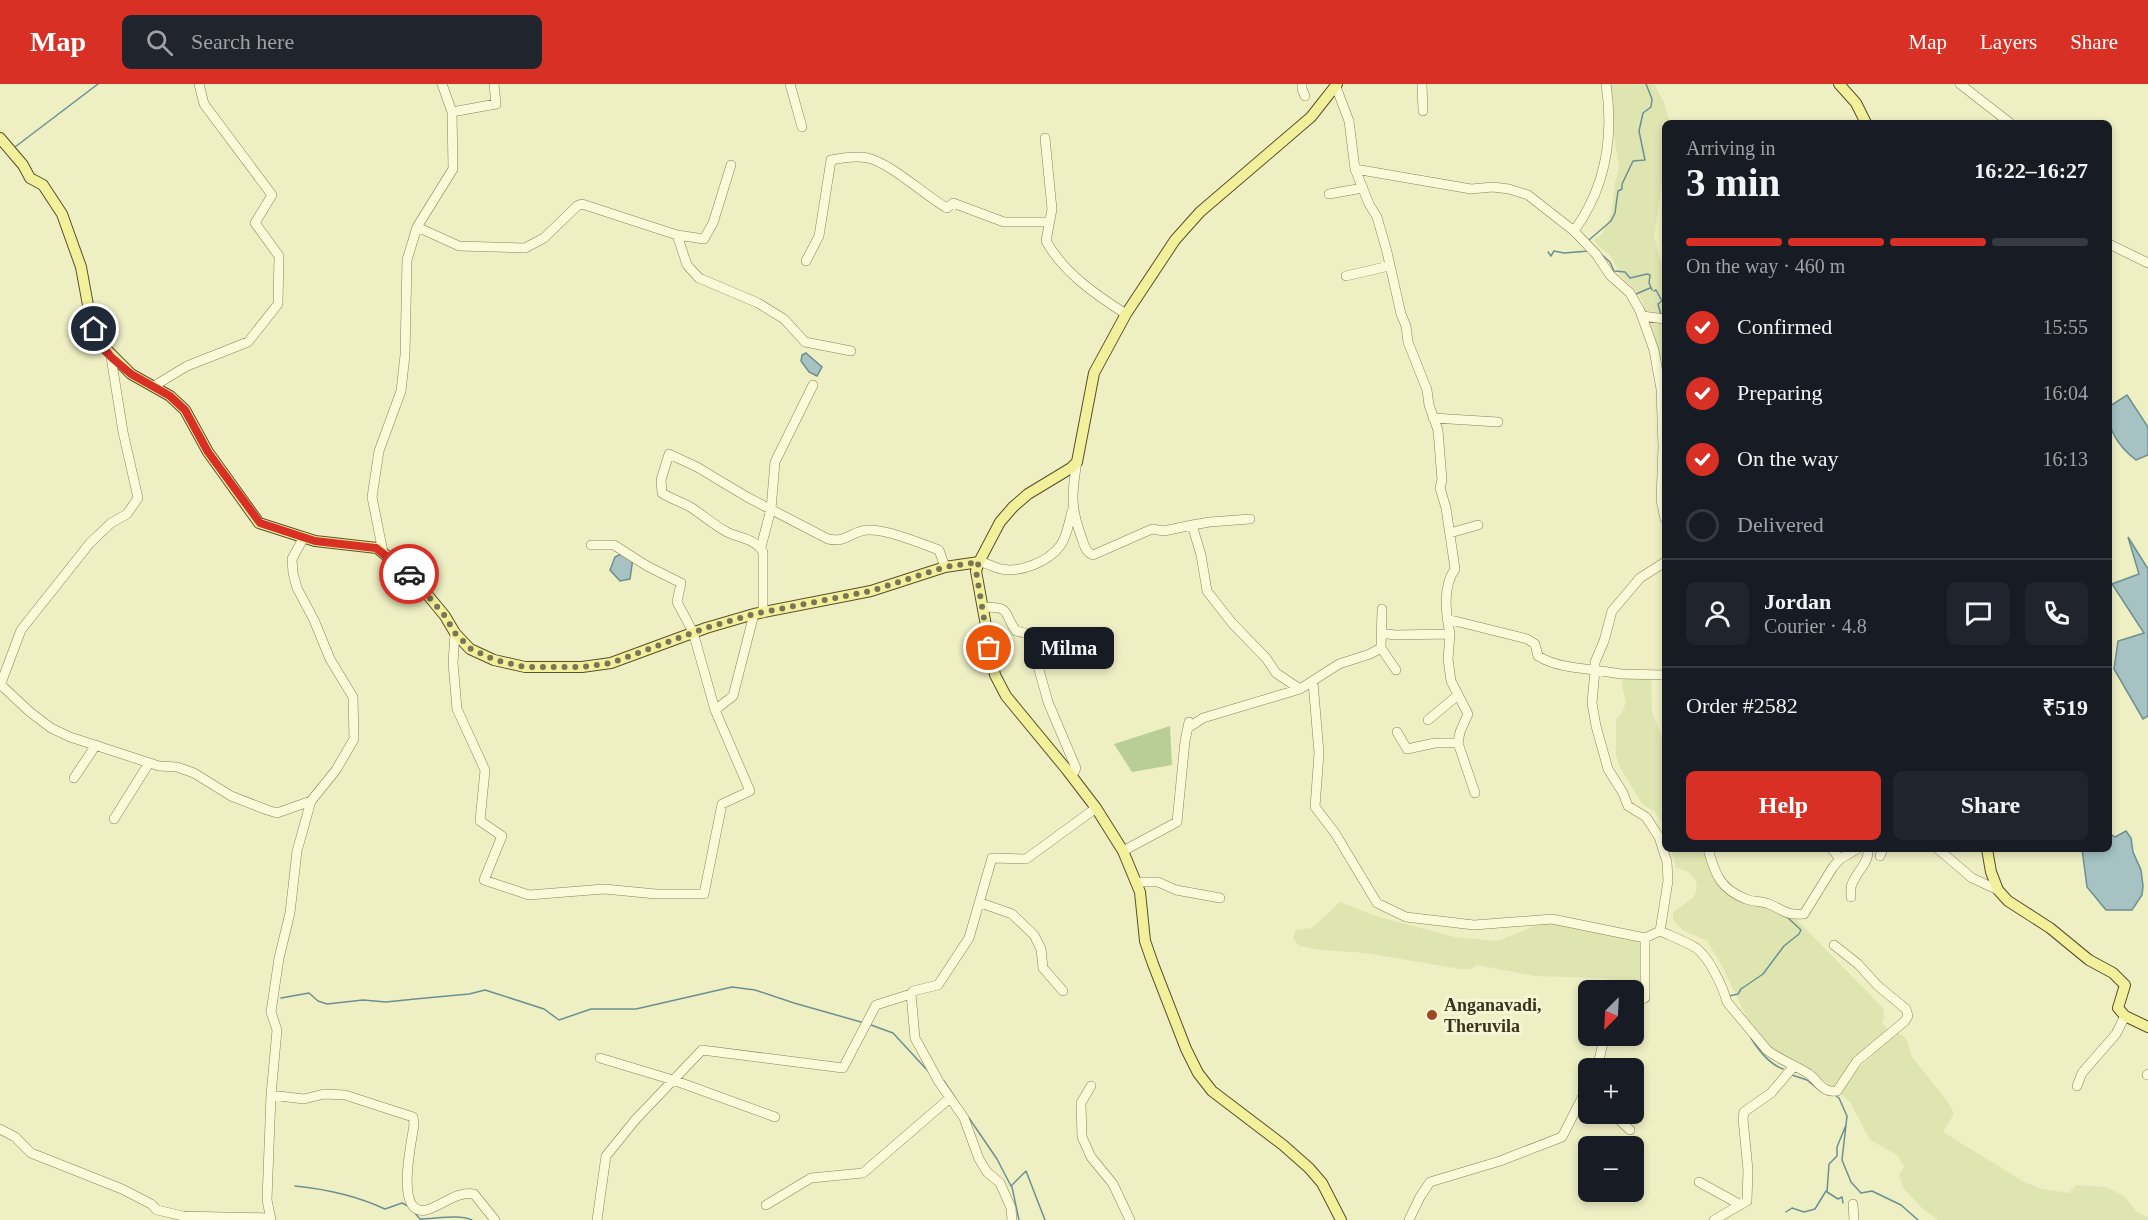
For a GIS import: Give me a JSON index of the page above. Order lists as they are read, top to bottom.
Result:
{
  "places": ["Milma", "Anganavadi, Theruvila"],
  "north": "bottom left",
  "page": {
    "header": "Map",
    "search": "Search here",
    "nav": ["Map", "Layers", "Share"],
    "heading": ["3 min", "Arriving in", "16:22–16:27"],
    "panel": [
      "Jordan",
      "Courier · 4.8",
      "Order #2582",
      "₹519"
    ],
    "bar": "On the way · 460 m",
    "list": [
      ["Confirmed", "15:55"],
      ["Preparing", "16:04"],
      ["On the way", "16:13"],
      "Delivered"
    ],
    "bubble": "Milma",
    "buttons": ["Help", "Share"],
    "map_buttons": ["+", "−"]
  }
}
